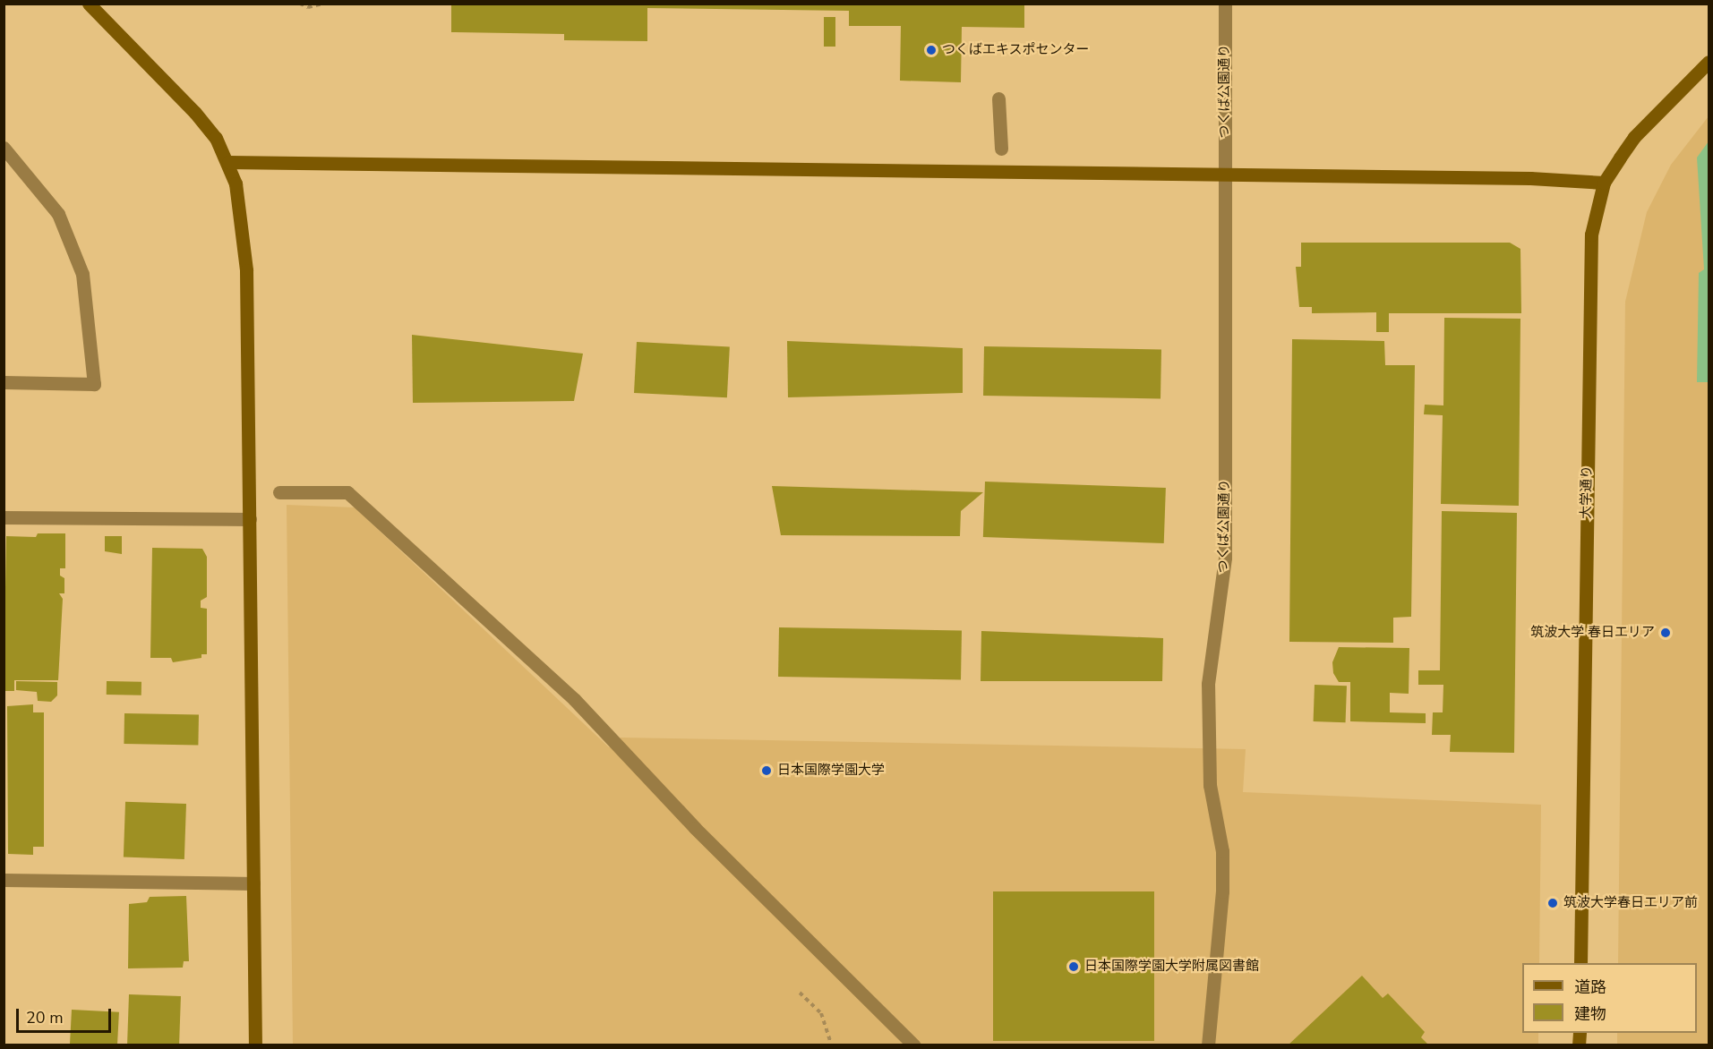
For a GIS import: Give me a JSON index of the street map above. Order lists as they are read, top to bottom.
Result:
{
  "streets": {
    "street": ["つくば公園通り", "大学通り"]
  },
  "places": [
    "つくばエキスポセンター",
    "筑波大学 春日エリア",
    "日本国際学園大学",
    "筑波大学春日エリア前",
    "日本国際学園大学附属図書館"
  ],
  "legend": ["道路", "建物"],
  "scale_bar": "20 m"
}
